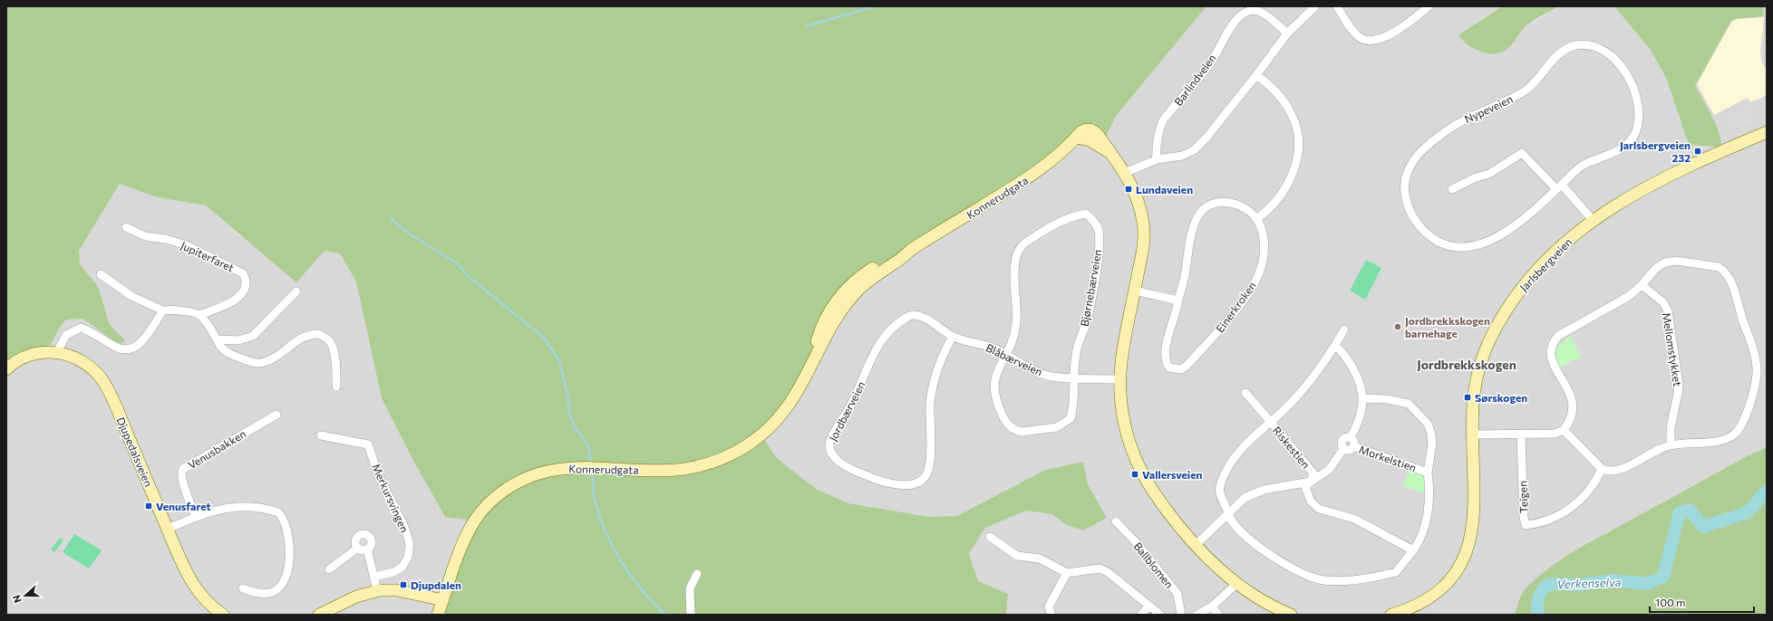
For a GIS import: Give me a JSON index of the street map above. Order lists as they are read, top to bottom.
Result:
{
  "streets": {
    "main road": ["Konnerudgata", "Jarlsbergveien", "Djupedalsveien"],
    "street": [
      "Barlindveien",
      "Nypeveien",
      "Jupiterfaret",
      "Bjørnebærveien",
      "Einerkroken",
      "Mellomstykket",
      "Blåbærveien",
      "Jordbærveien",
      "Riskestien",
      "Venusbakken",
      "Morkelstien",
      "Teigen",
      "Merkursvingen",
      "Ballblomen"
    ]
  },
  "crossings": [
    ["Bjørnebærveien", "Blåbærveien"],
    ["Blåbærveien", "Jordbærveien"]
  ],
  "districts": ["Jordbrekkskogen"],
  "water": ["Verkenselva"],
  "places": {
    "transit": [
      "Jarlsbergveien 232",
      "Lundaveien",
      "Sørskogen",
      "Vallersveien",
      "Venusfaret",
      "Djupdalen"
    ],
    "other": ["Jordbrekkskogen barnehage"]
  },
  "scale_bar": "100 m",
  "north": "left"
}
